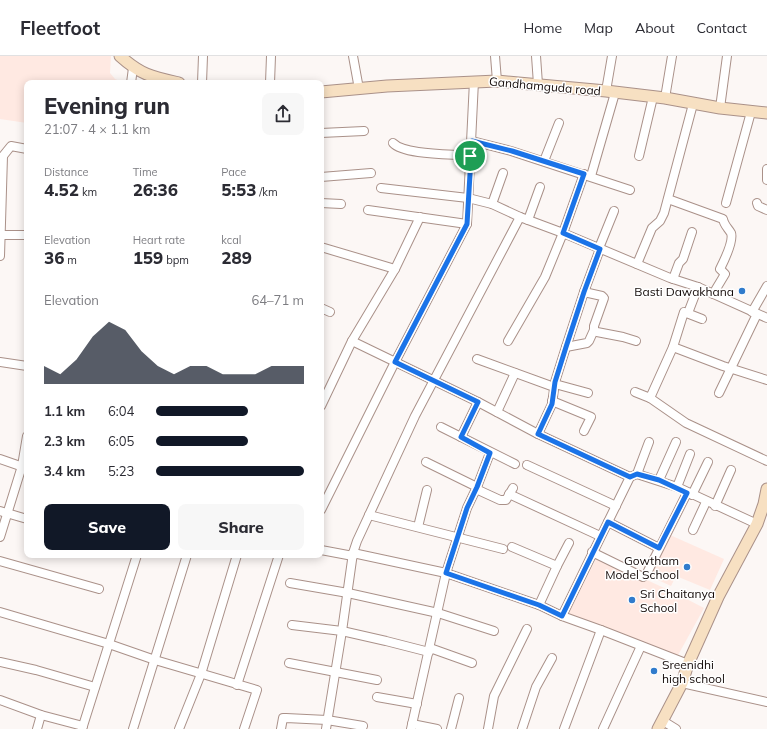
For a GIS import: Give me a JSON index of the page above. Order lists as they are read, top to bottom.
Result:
{
  "streets": {
    "street": ["Gandhamguda road"]
  },
  "places": [
    "Basti Dawakhana",
    "Gowtham Model School",
    "Sri Chaitanya School",
    "Sreenidhi high school"
  ],
  "page": {
    "header": "Fleetfoot",
    "nav": [
      "Home",
      "Map",
      "About",
      "Contact"
    ],
    "heading": ["Evening run", "21:07 · 4 × 1.1 km"],
    "stats": [
      ["Distance", "4.52 km"],
      ["Time", "26:36"],
      ["Pace", "5:53 /km"],
      ["Elevation", "36 m"],
      ["Heart rate", "159 bpm"],
      ["kcal", "289"]
    ],
    "chart": ["Elevation", "64–71 m"],
    "list": [
      {
        "name": "1.1 km",
        "note": "6:04"
      },
      {
        "name": "2.3 km",
        "note": "6:05"
      },
      {
        "name": "3.4 km",
        "note": "5:23"
      }
    ],
    "buttons": ["Save", "Share"]
  }
}
